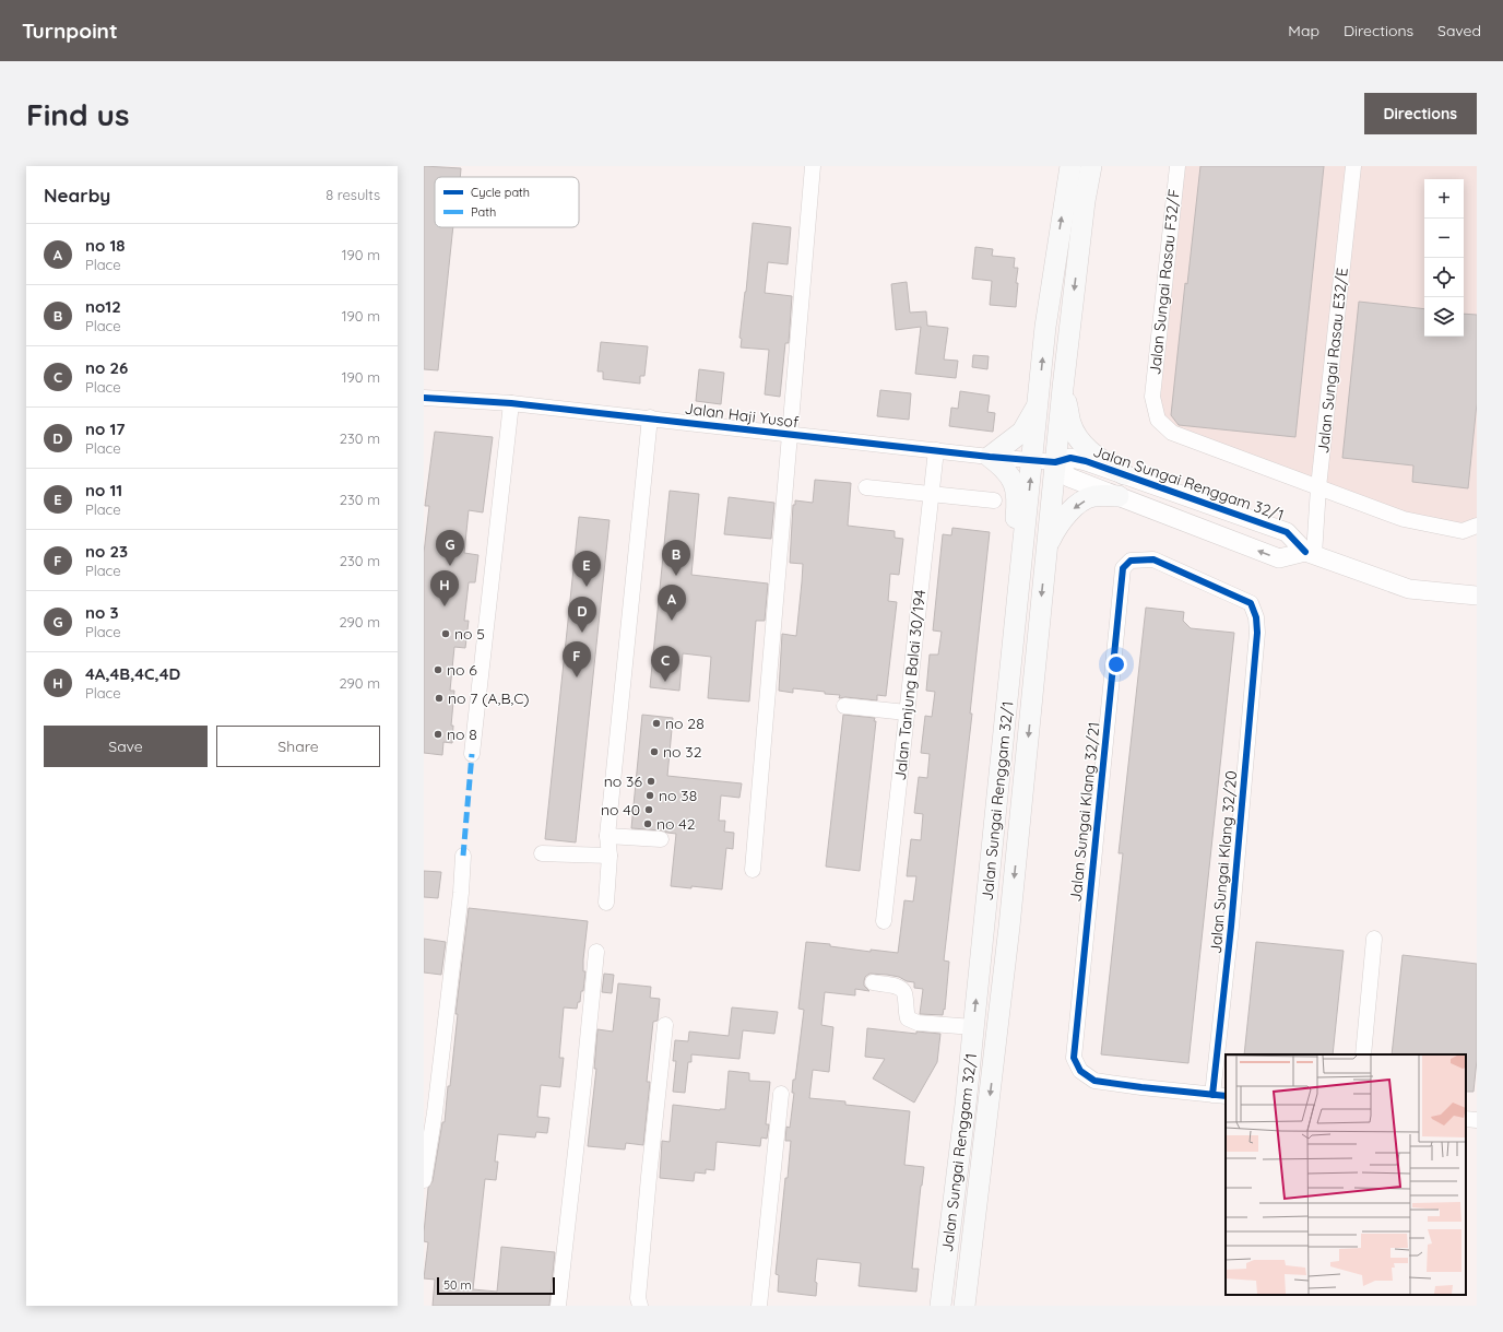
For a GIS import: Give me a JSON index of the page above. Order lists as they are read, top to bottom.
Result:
{
  "streets": {
    "main road": ["Jalan Sungai Renggam 32/1"],
    "street": [
      "Jalan Sungai Rasau F32/F",
      "Jalan Sungai Rasau E32/E",
      "Jalan Haji Yusof",
      "Jalan Tanjung Balai 30/194",
      "Jalan Sungai Klang 32/21",
      "Jalan Sungai Klang 32/20"
    ]
  },
  "crossings": [
    ["Jalan Sungai Rasau F32/F", "Jalan Sungai Rasau E32/E"],
    ["Jalan Sungai Rasau E32/E", "Jalan Sungai Renggam 32/1"],
    ["Jalan Haji Yusof", "Jalan Sungai Renggam 32/1"],
    ["Jalan Haji Yusof", "Jalan Tanjung Balai 30/194"],
    ["Jalan Sungai Klang 32/21", "Jalan Sungai Klang 32/20"]
  ],
  "places": [
    "no 5",
    "no 6",
    "no 7 (A,B,C)",
    "no 28",
    "no 8",
    "no 32",
    "no 36",
    "no 38",
    "no 40",
    "no 42"
  ],
  "legend": ["Cycle path", "Path"],
  "scale_bar": "50 m",
  "page": {
    "header": "Turnpoint",
    "nav": ["Map", "Directions", "Saved"],
    "buttons": [
      "Directions",
      ["Save", "Share"]
    ],
    "title": "Find us",
    "heading": ["Nearby", "8 results"],
    "map_buttons": ["+", "−"],
    "list": [
      {
        "mark": "A",
        "name": "no 18",
        "note": "Place",
        "value": "190 m"
      },
      {
        "mark": "B",
        "name": "no12",
        "note": "Place",
        "value": "190 m"
      },
      {
        "mark": "C",
        "name": "no 26",
        "note": "Place",
        "value": "190 m"
      },
      {
        "mark": "D",
        "name": "no 17",
        "note": "Place",
        "value": "230 m"
      },
      {
        "mark": "E",
        "name": "no 11",
        "note": "Place",
        "value": "230 m"
      },
      {
        "mark": "F",
        "name": "no 23",
        "note": "Place",
        "value": "230 m"
      },
      {
        "mark": "G",
        "name": "no 3",
        "note": "Place",
        "value": "290 m"
      },
      {
        "mark": "H",
        "name": "4A,4B,4C,4D",
        "note": "Place",
        "value": "290 m"
      }
    ],
    "pins": [
      "G",
      "B",
      "E",
      "H",
      "A",
      "D",
      "F",
      "C"
    ],
    "scale": "50 m"
  }
}
